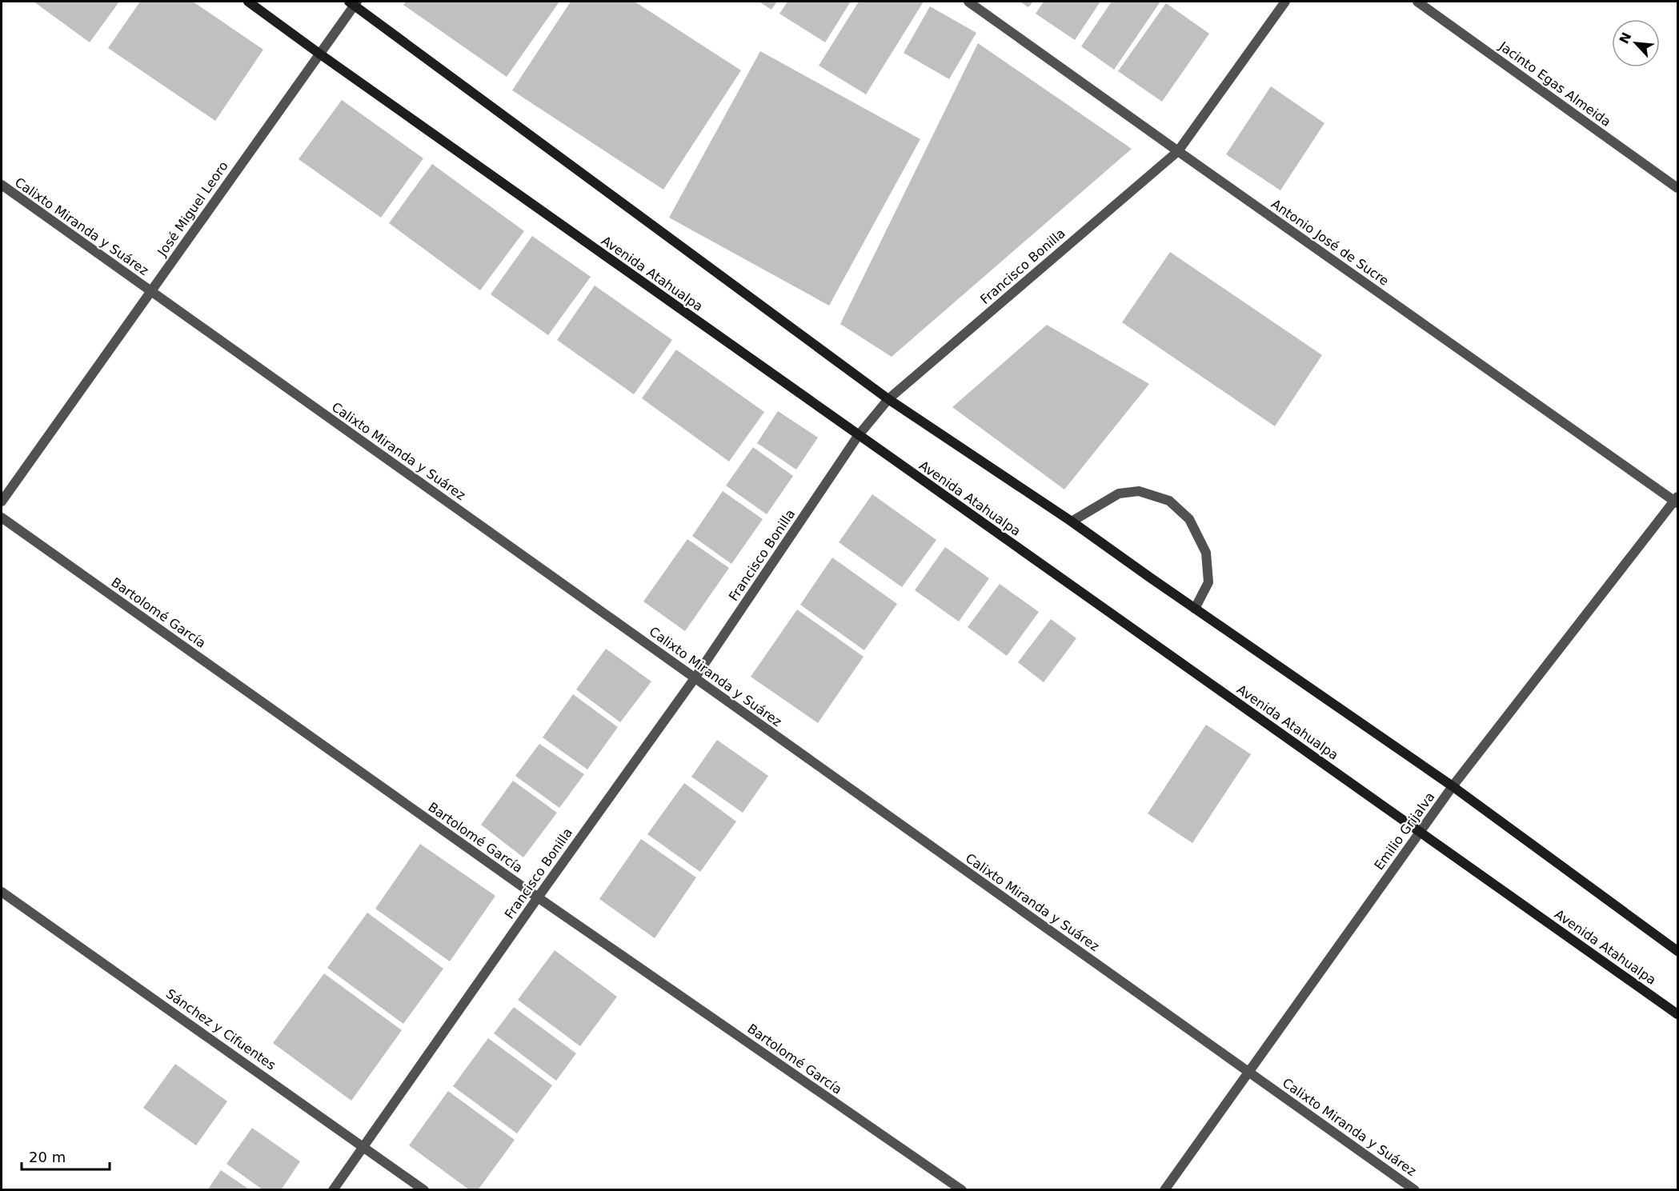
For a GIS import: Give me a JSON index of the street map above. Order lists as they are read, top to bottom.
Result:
{
  "streets": {
    "main road": ["Avenida Atahualpa"],
    "street": [
      "Jacinto Egas Almeida",
      "José Miguel Leoro",
      "Calixto Miranda y Suárez",
      "Antonio José de Sucre",
      "Francisco Bonilla",
      "Bartolomé García",
      "Emilio Grijalva",
      "Sánchez y Cifuentes"
    ]
  },
  "crossings": [
    ["José Miguel Leoro", "Calixto Miranda y Suárez"],
    ["José Miguel Leoro", "Avenida Atahualpa"],
    ["Calixto Miranda y Suárez", "Francisco Bonilla"],
    ["Calixto Miranda y Suárez", "Emilio Grijalva"],
    ["Antonio José de Sucre", "Francisco Bonilla"],
    ["Antonio José de Sucre", "Emilio Grijalva"],
    ["Francisco Bonilla", "Avenida Atahualpa"],
    ["Francisco Bonilla", "Bartolomé García"],
    ["Francisco Bonilla", "Sánchez y Cifuentes"],
    ["Avenida Atahualpa", "Emilio Grijalva"]
  ],
  "scale_bar": "20 m",
  "north": "top left"
}
